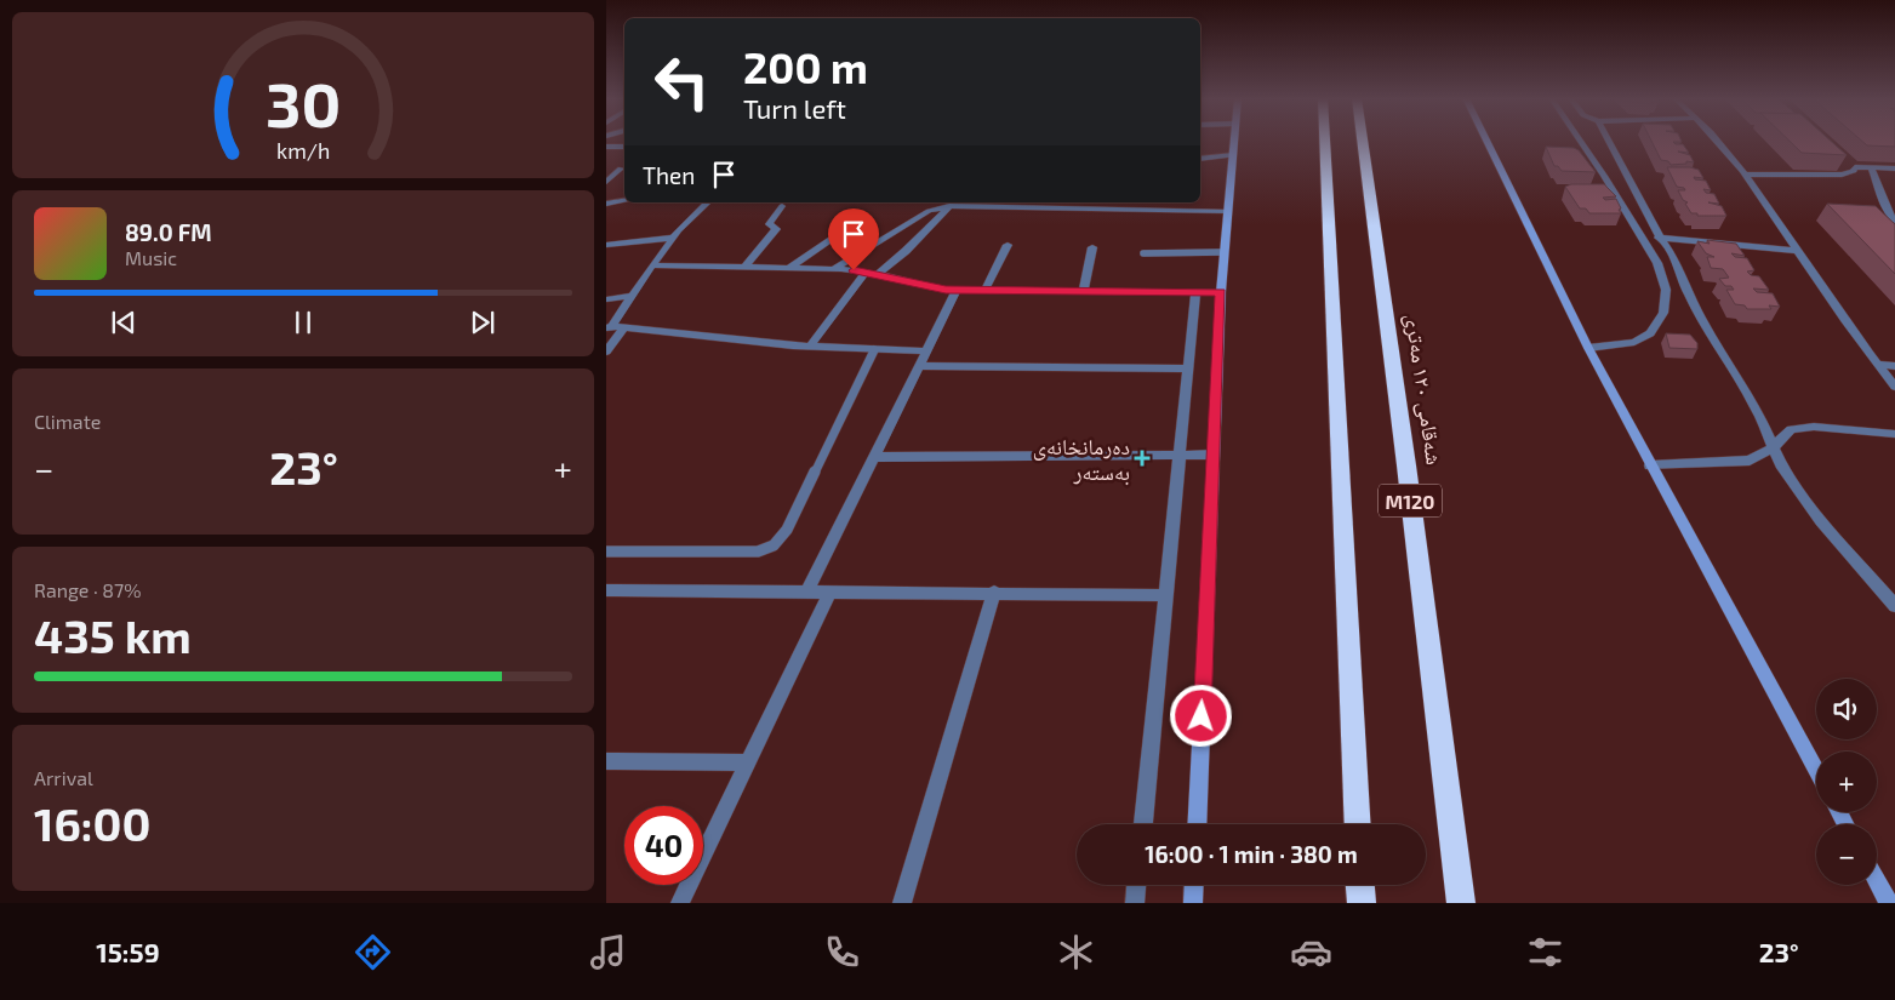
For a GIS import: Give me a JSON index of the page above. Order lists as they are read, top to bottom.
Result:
{
  "streets": {
    "highway": ["شەقامی ١٢٠ مەتری", "M120"]
  },
  "places": {
    "health": ["دەرمانخانەی بەستەر"]
  },
  "page": {
    "turn": ["200 m", "Turn left"],
    "then": "Then",
    "song": ["89.0 FM", "Music"],
    "tile": [
      "Climate",
      ["Range · 87%", "435 km"],
      ["Arrival", "16:00"]
    ],
    "heat": ["−", "23°", "+"],
    "map_buttons": ["+", "−"],
    "limit": "40",
    "trip": "16:00 · 1 min · 380 m",
    "tabs": ["15:59", "23°"],
    "gauge": ["30", "km/h"]
  }
}
